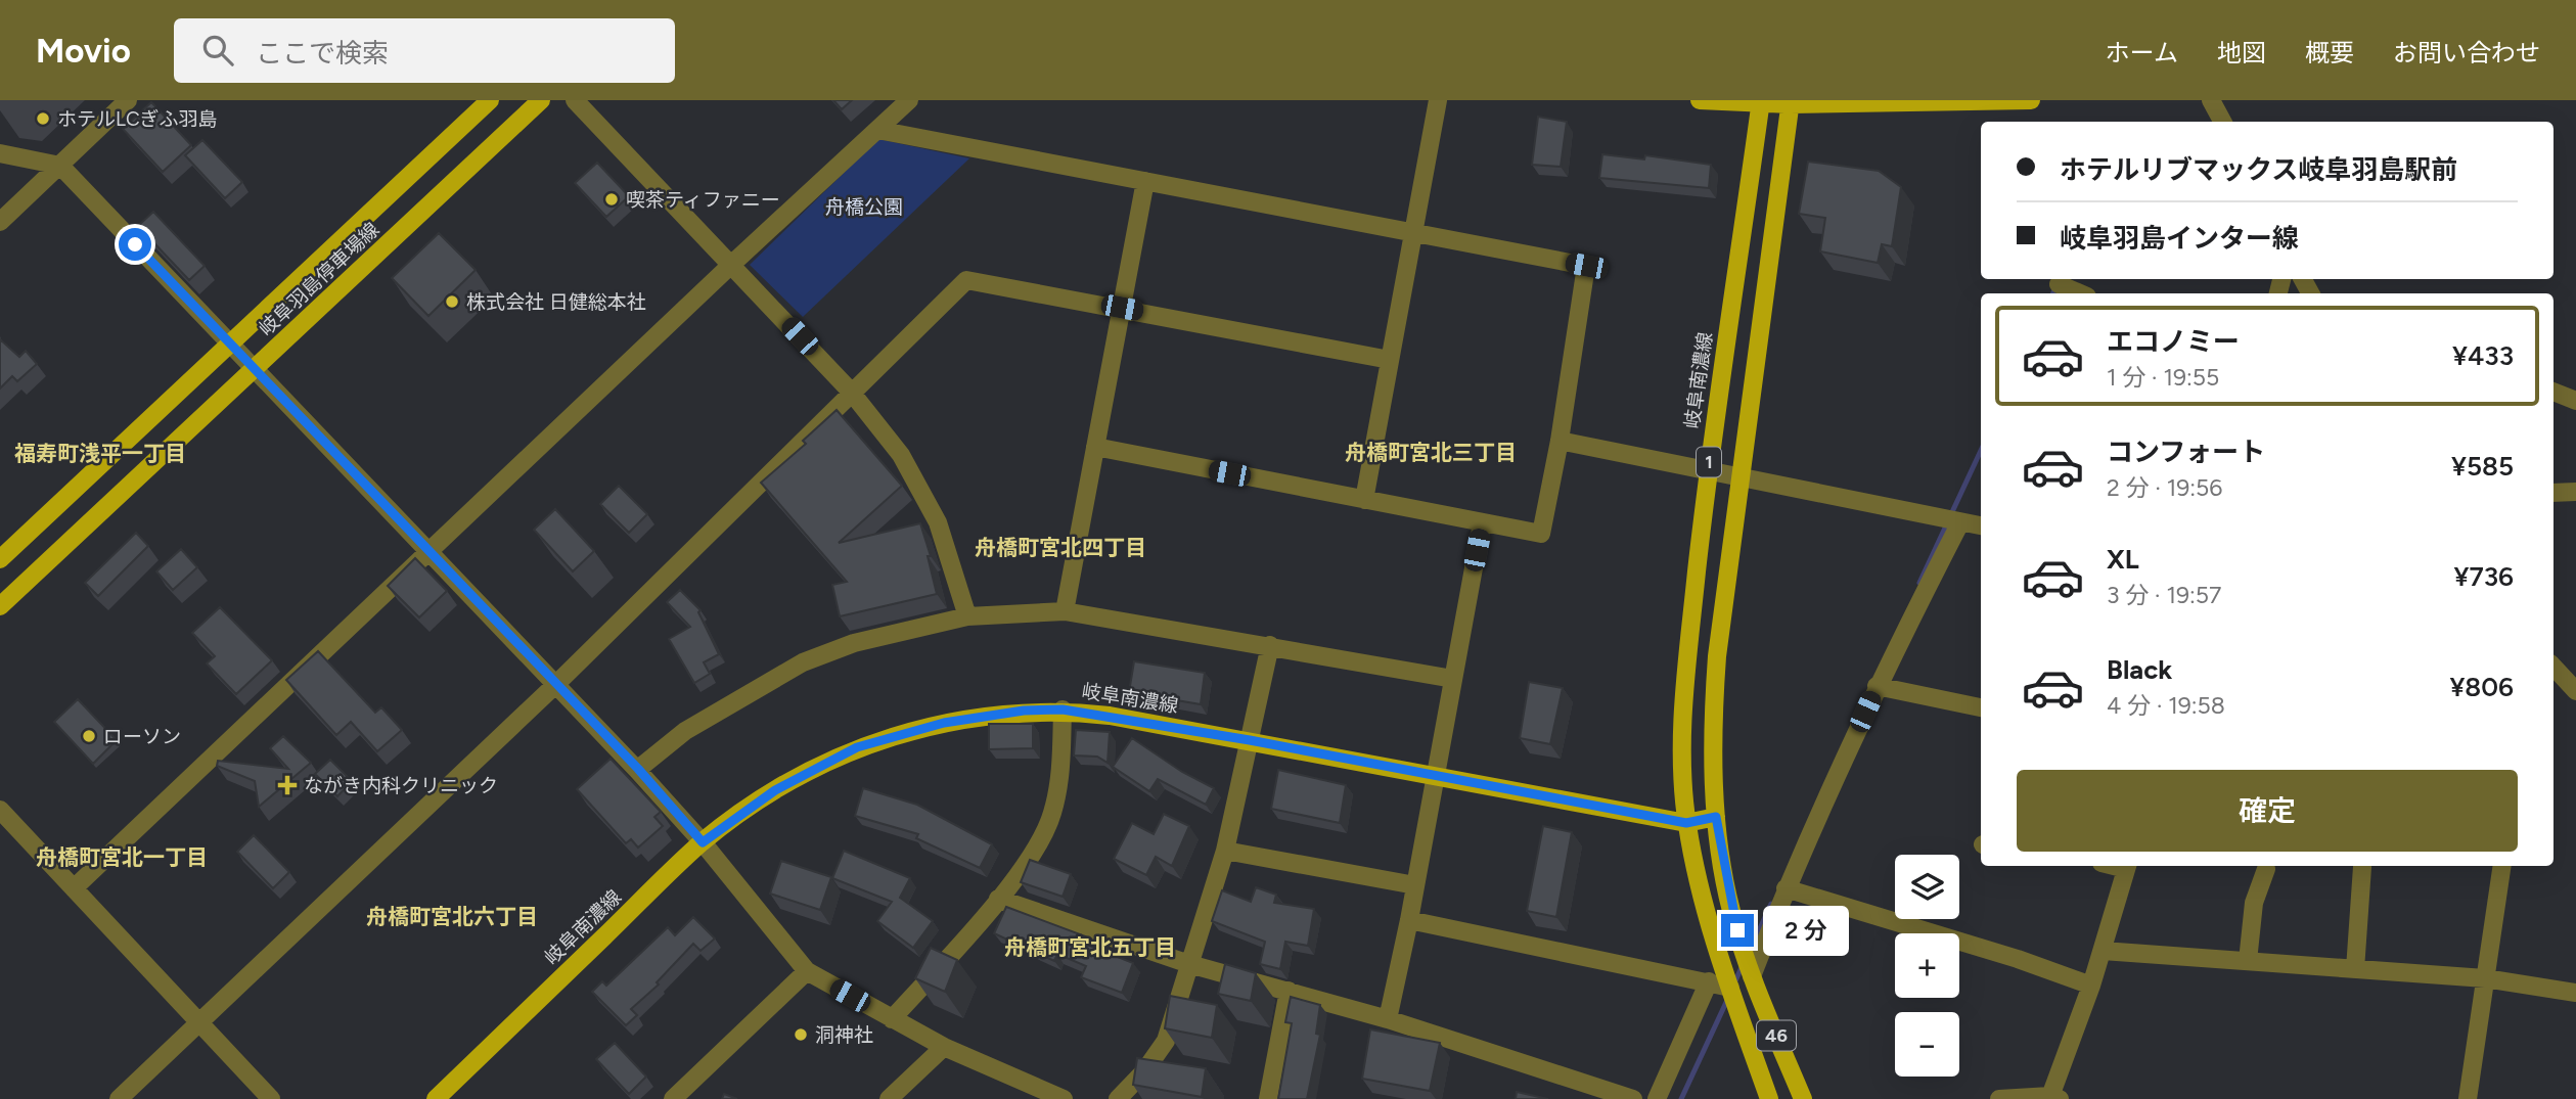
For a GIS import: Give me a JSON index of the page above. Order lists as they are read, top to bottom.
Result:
{
  "streets": {
    "main road": [
      "岐阜羽島停車場線",
      "岐阜南濃線",
      "1",
      "46"
    ]
  },
  "crossings": [
    ["岐阜南濃線", "1"],
    ["岐阜南濃線", "46"],
    ["1", "46"]
  ],
  "districts": [
    "舟橋町宮北三丁目",
    "福寿町浅平一丁目",
    "舟橋町宮北四丁目",
    "舟橋町宮北一丁目",
    "舟橋町宮北六丁目",
    "舟橋町宮北五丁目"
  ],
  "parks": ["舟橋公園"],
  "places": {
    "other": [
      "ホテルLCぎふ羽島",
      "喫茶ティファニー",
      "株式会社 日健総本社",
      "ローソン",
      "洞神社"
    ],
    "health": ["ながき内科クリニック"]
  },
  "page": {
    "header": "Movio",
    "search": "ここで検索",
    "nav": [
      "ホーム",
      "地図",
      "概要",
      "お問い合わせ"
    ],
    "banner": ["ホテルリブマックス岐阜羽島駅前", "岐阜羽島インター線"],
    "list": [
      {
        "name": "エコノミー",
        "note": "1 分 · 19:55",
        "value": "¥433"
      },
      {
        "name": "コンフォート",
        "note": "2 分 · 19:56",
        "value": "¥585"
      },
      {
        "name": "XL",
        "note": "3 分 · 19:57",
        "value": "¥736"
      },
      {
        "name": "Black",
        "note": "4 分 · 19:58",
        "value": "¥806"
      }
    ],
    "buttons": "確定",
    "map_buttons": ["+", "−"],
    "bubble": "2 分"
  }
}
